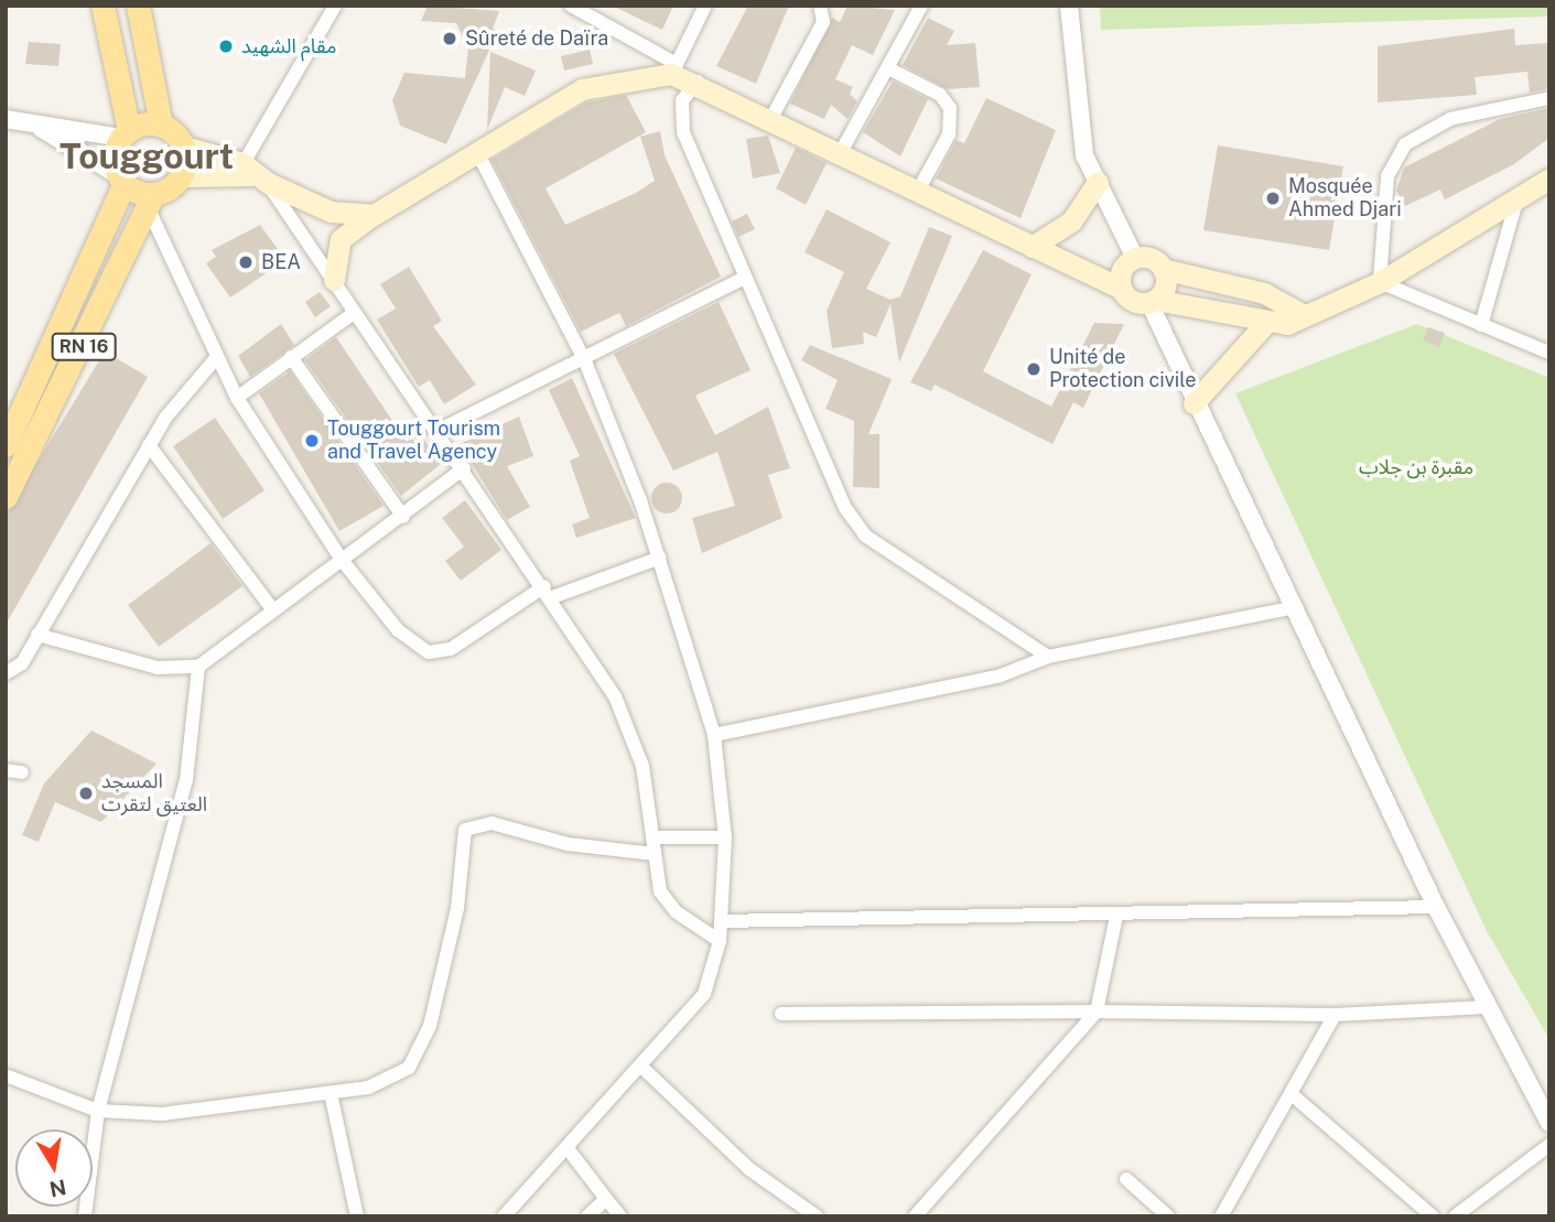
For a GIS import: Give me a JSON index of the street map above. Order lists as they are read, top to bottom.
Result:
{
  "streets": {
    "main road": ["RN 16"]
  },
  "districts": ["Touggourt"],
  "parks": ["مقبرة بن جلاب"],
  "places": [
    "Sûreté de Daïra",
    "مقام الشهيد",
    "Mosquée Ahmed Djari",
    "BEA",
    "Unité de Protection civile",
    "Touggourt Tourism and Travel Agency",
    "المسجد العتيق لتقرت"
  ],
  "north": "bottom"
}
